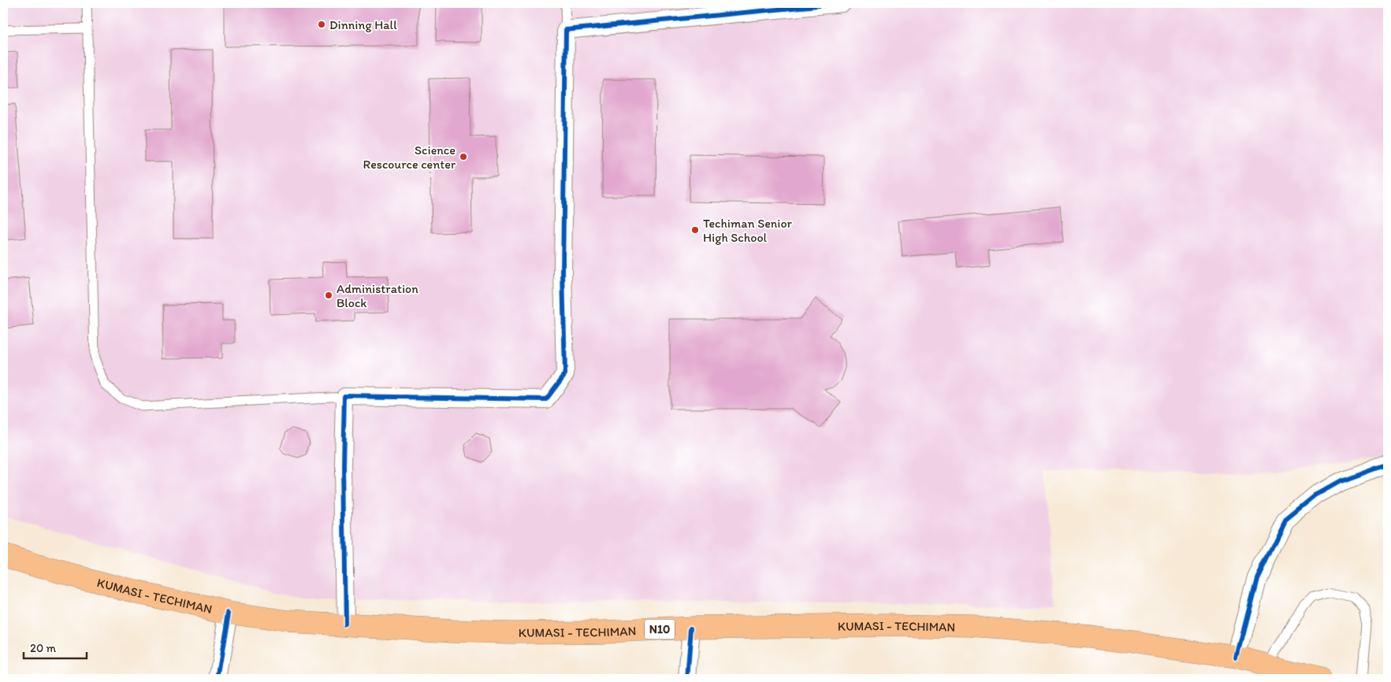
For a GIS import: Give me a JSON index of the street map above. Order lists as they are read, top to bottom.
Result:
{
  "streets": {
    "highway": ["KUMASI - TECHIMAN", "N10"]
  },
  "places": [
    "Dinning Hall",
    "Science Rescource center",
    "Techiman Senior High School",
    "Administration Block"
  ],
  "scale_bar": "20 m"
}
